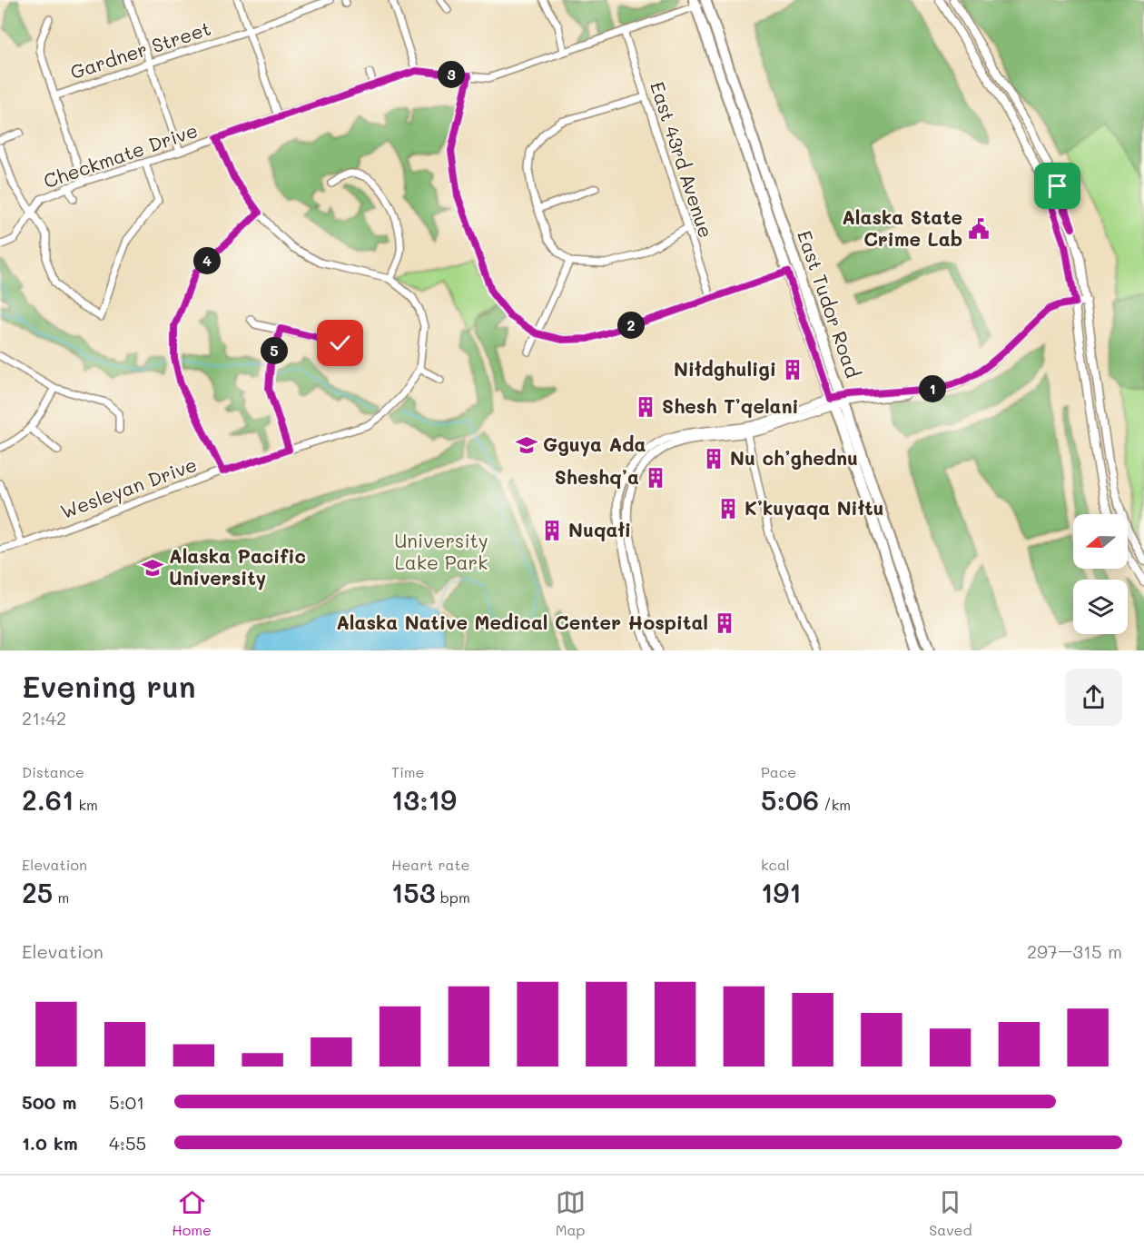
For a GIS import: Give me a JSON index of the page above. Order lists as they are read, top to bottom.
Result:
{
  "streets": {
    "main road": ["East Tudor Road"],
    "street": [
      "Gardner Street",
      "Checkmate Drive",
      "East 43rd Avenue",
      "Wesleyan Drive"
    ]
  },
  "crossings": [
    ["Checkmate Drive", "East 43rd Avenue"],
    ["Checkmate Drive", "East Tudor Road"],
    ["Checkmate Drive", "Wesleyan Drive"]
  ],
  "parks": ["University Lake Park"],
  "places": {
    "public building": ["Alaska State Crime Lab"],
    "building": [
      "Niłdghuligi",
      "Shesh T’qelani",
      "Nu ch’ghednu",
      "Sheshq’a",
      "K’kuyaqa Niłtu",
      "Nuqałi",
      "Alaska Native Medical Center Hospital"
    ],
    "school or university": ["Gguya Ada", "Alaska Pacific University"]
  },
  "north": "left",
  "page": {
    "pins": [
      "3",
      "4",
      "2",
      "5",
      "1"
    ],
    "heading": ["Evening run", "21:42"],
    "stats": [
      ["Distance", "2.61 km"],
      ["Time", "13:19"],
      ["Pace", "5:06 /km"],
      ["Elevation", "25 m"],
      ["Heart rate", "153 bpm"],
      ["kcal", "191"]
    ],
    "chart": ["Elevation", "297–315 m"],
    "list": [
      {
        "name": "500 m",
        "note": "5:01"
      },
      {
        "name": "1.0 km",
        "note": "4:55"
      }
    ],
    "tabs": ["Home", "Map", "Saved"]
  }
}
